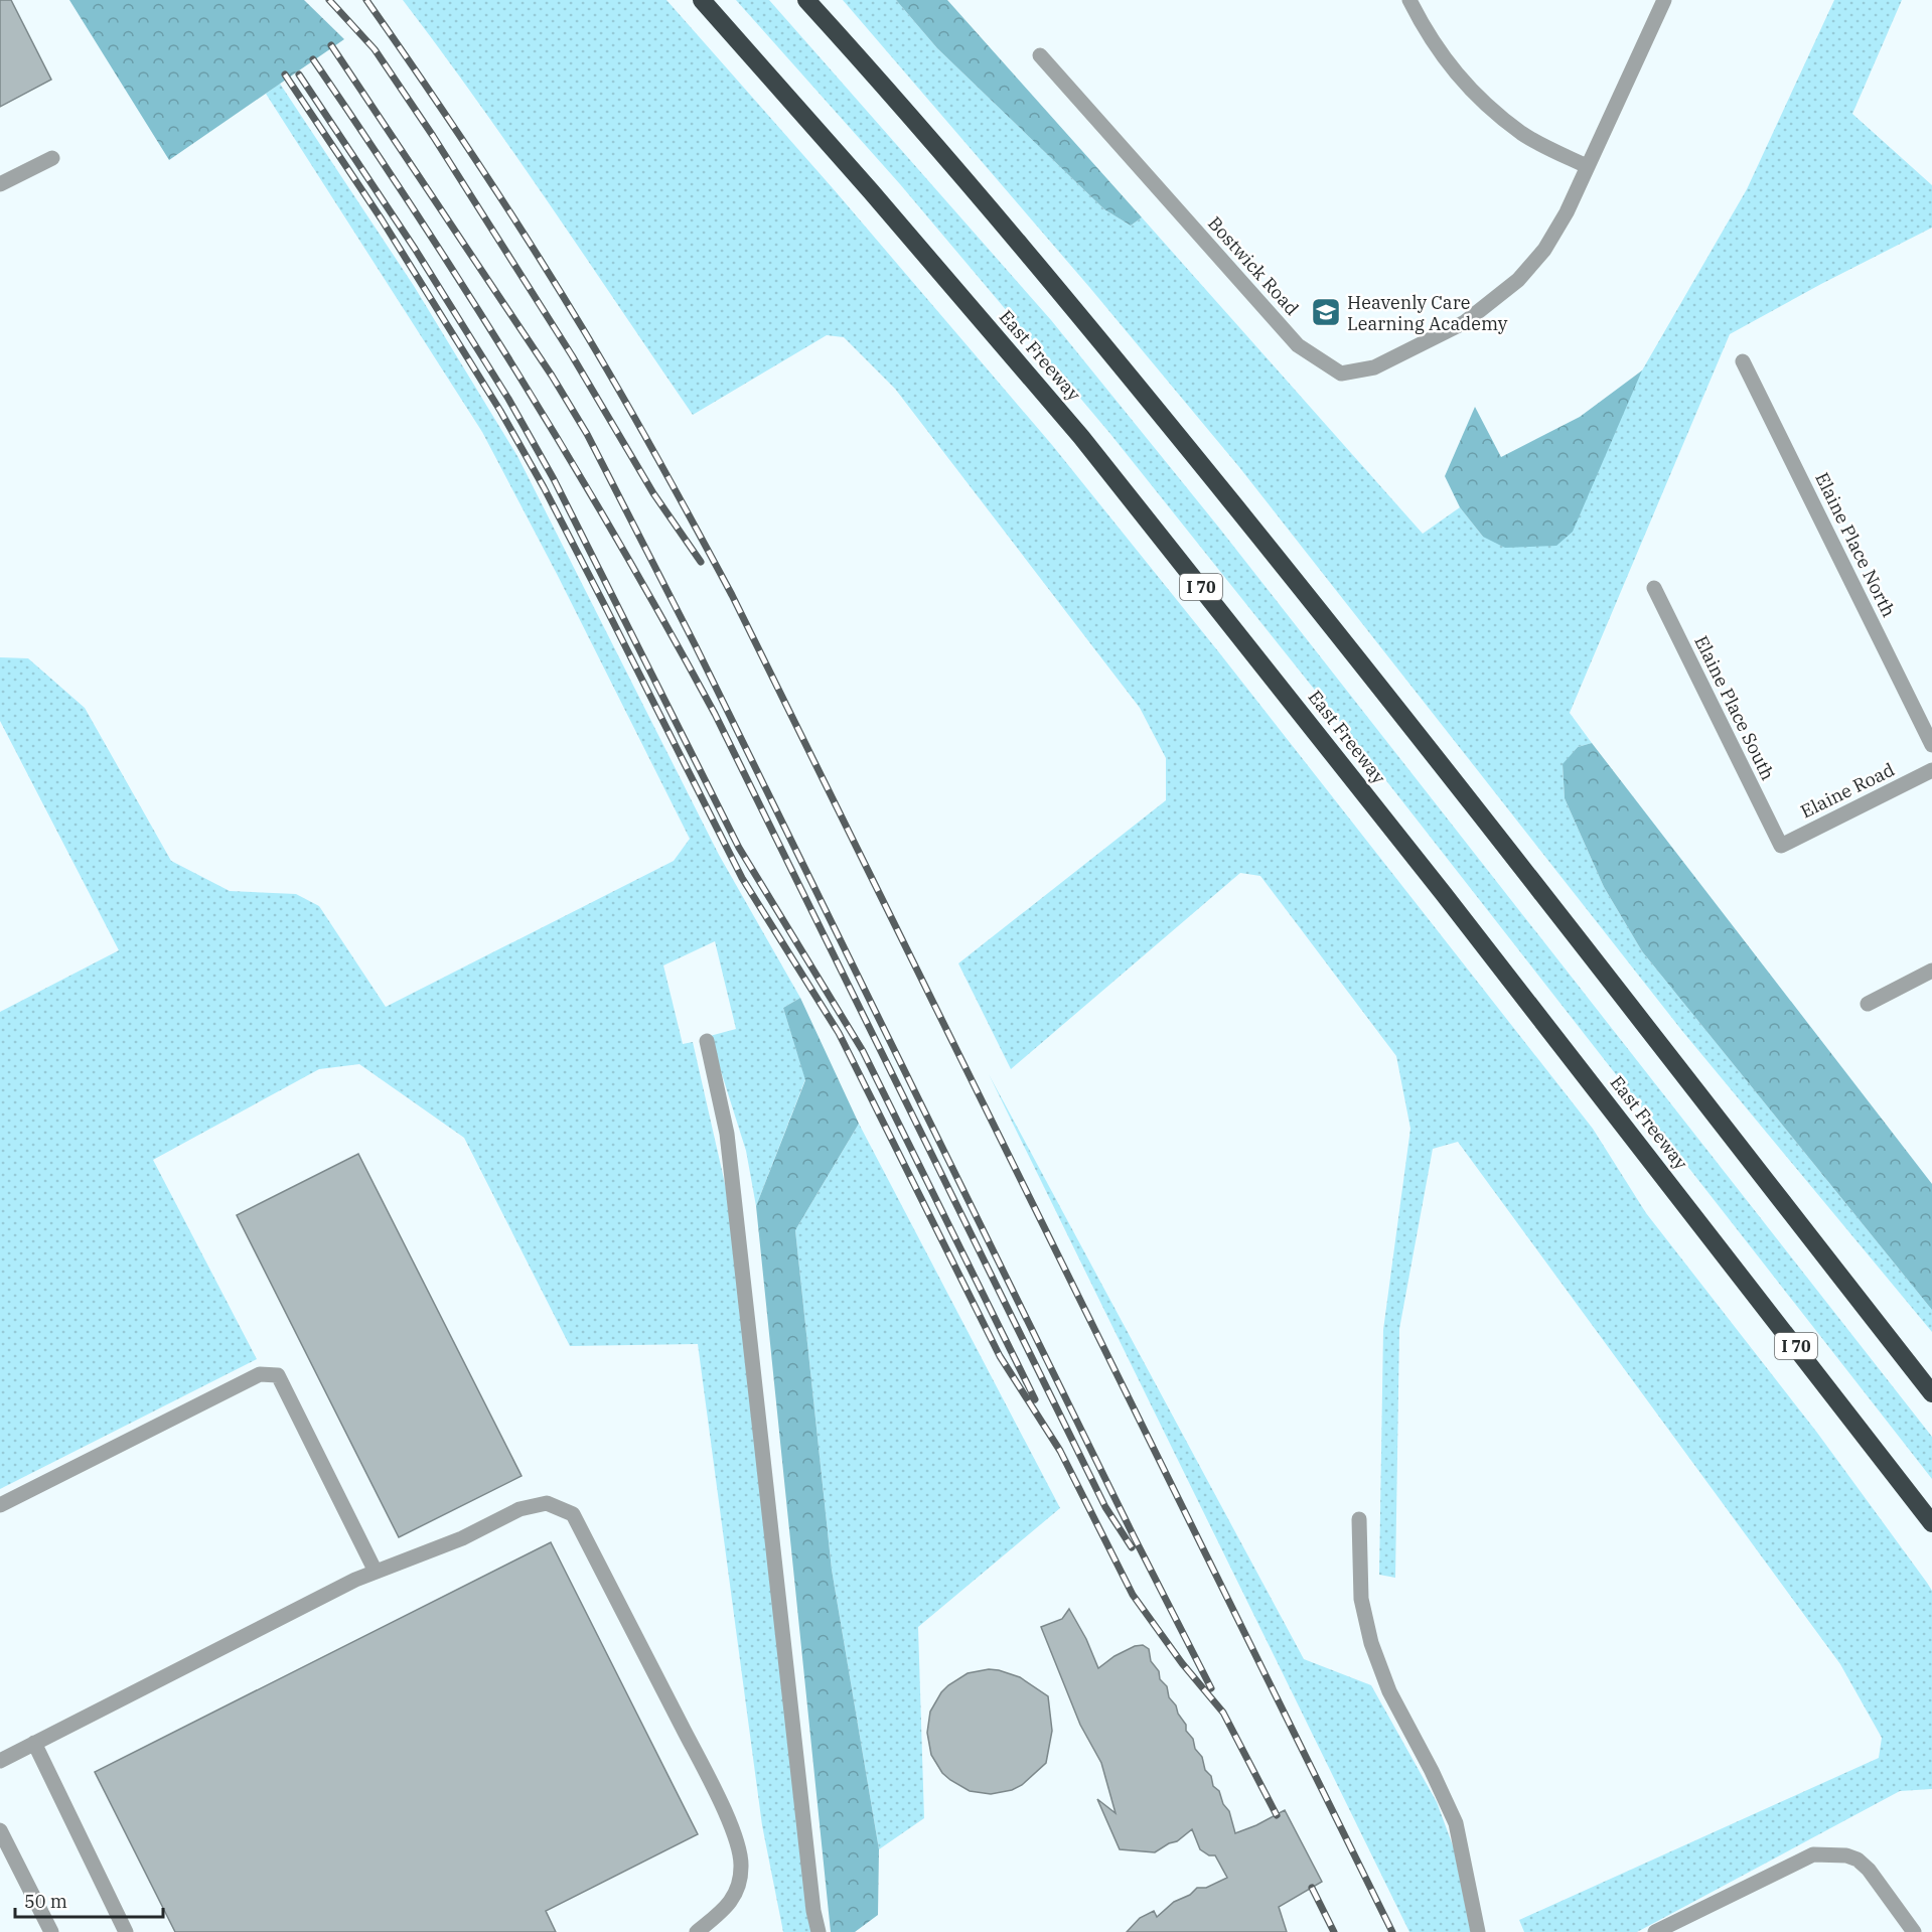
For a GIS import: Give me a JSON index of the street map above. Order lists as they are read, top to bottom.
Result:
{
  "streets": {
    "highway": ["East Freeway", "I 70"],
    "street": [
      "Bostwick Road",
      "Elaine Place North",
      "Elaine Place South",
      "Elaine Road"
    ]
  },
  "crossings": [
    ["Elaine Place South", "Elaine Road"]
  ],
  "places": {
    "school or university": ["Heavenly Care Learning Academy"]
  },
  "scale_bar": "50 m"
}
